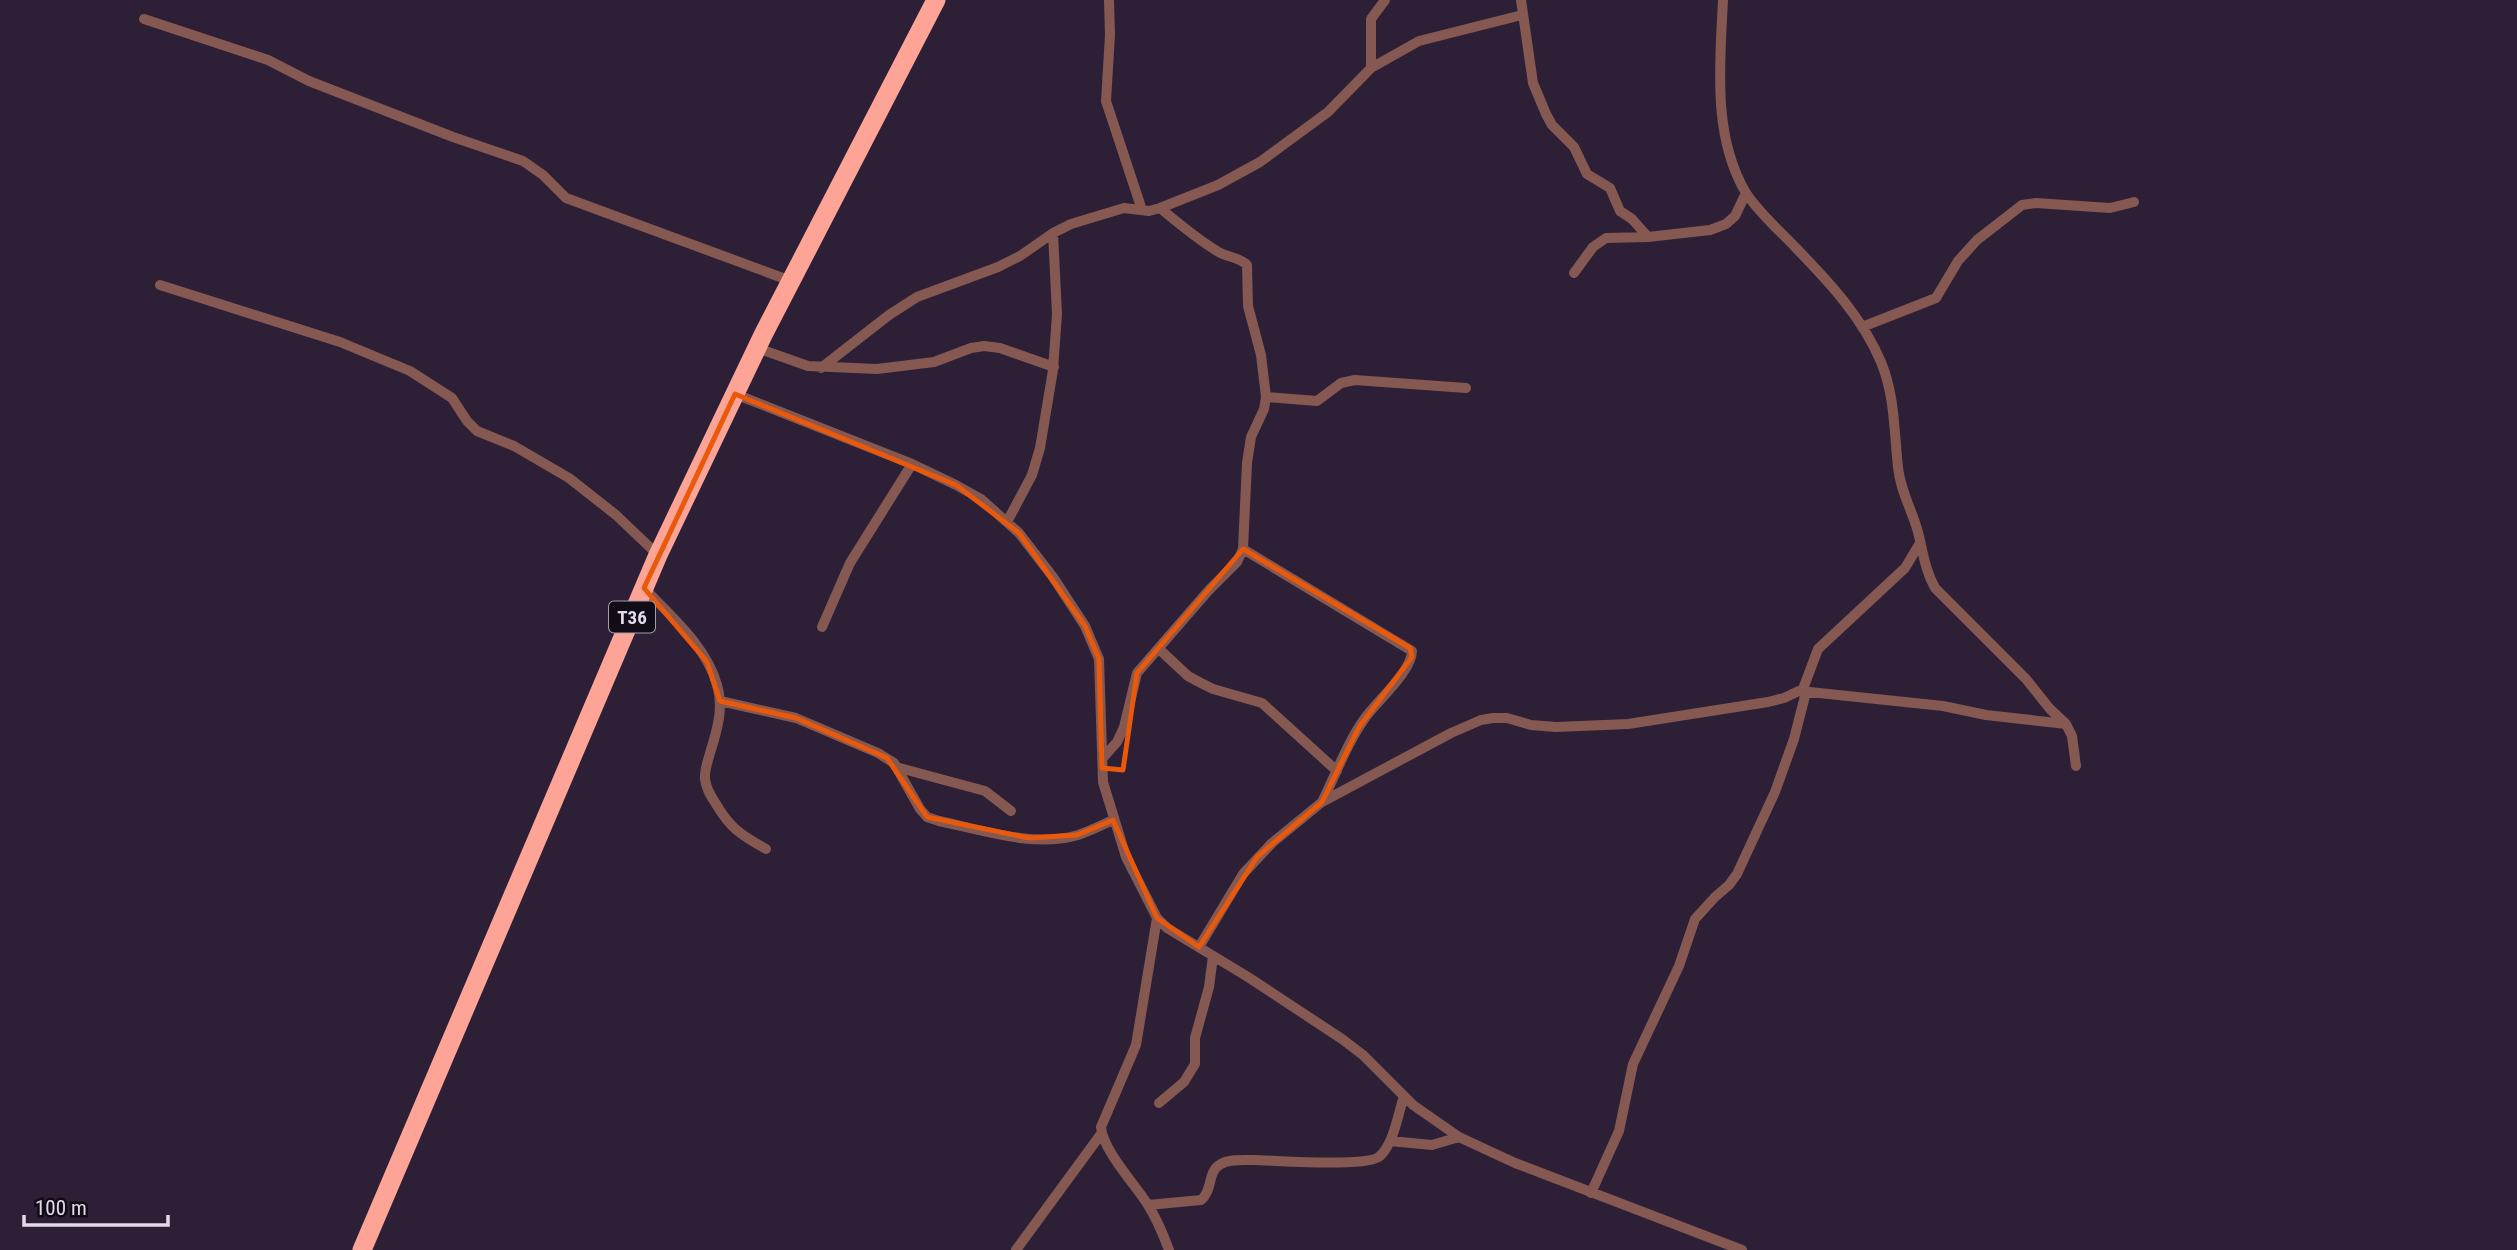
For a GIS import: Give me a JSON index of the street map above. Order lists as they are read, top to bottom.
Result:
{
  "streets": {
    "highway": ["T36"]
  },
  "scale_bar": "100 m"
}
